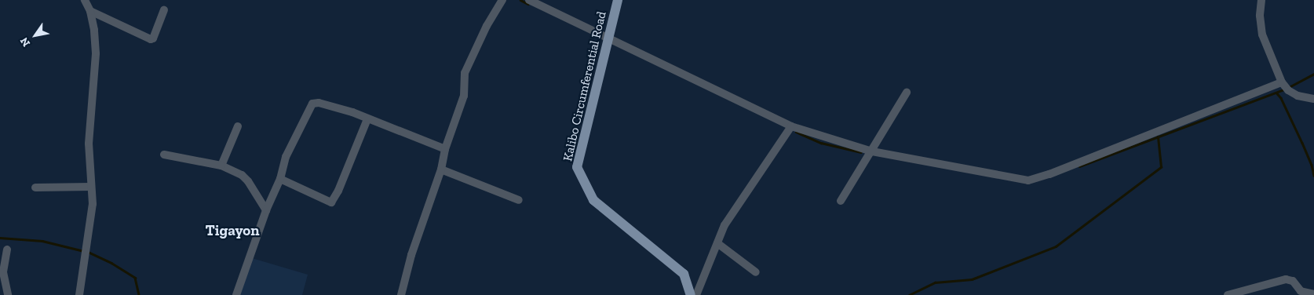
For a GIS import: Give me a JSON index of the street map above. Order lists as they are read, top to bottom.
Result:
{
  "streets": {
    "main road": ["Kalibo Circumferential Road"]
  },
  "districts": ["Tigayon"],
  "north": "bottom left"
}
